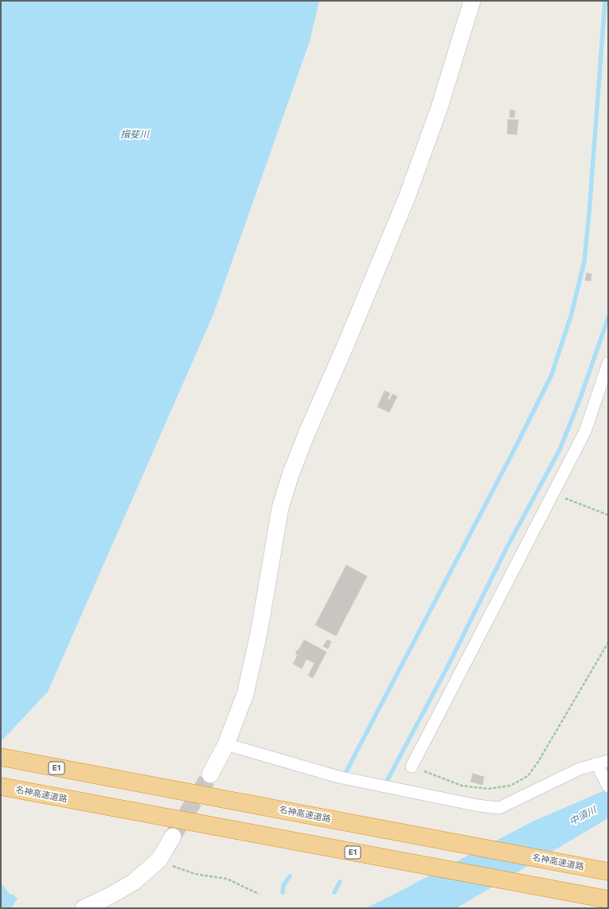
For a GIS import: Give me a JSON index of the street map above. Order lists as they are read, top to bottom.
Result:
{
  "streets": {
    "highway": ["E1", "名神高速道路"]
  },
  "water": ["揖斐川", "中須川"]
}
